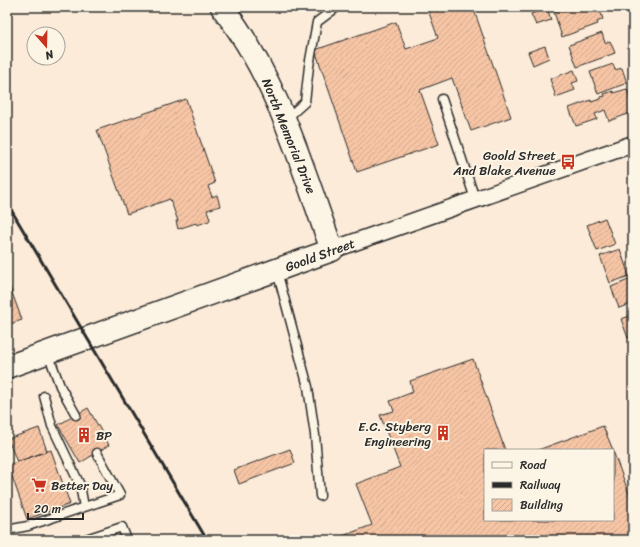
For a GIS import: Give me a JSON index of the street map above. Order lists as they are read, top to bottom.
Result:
{
  "streets": {
    "main road": ["North Memorial Drive", "Goold Street"]
  },
  "crossings": [
    ["North Memorial Drive", "Goold Street"]
  ],
  "places": {
    "bus stop": ["Goold Street And Blake Avenue"],
    "building": ["E.C. Styberg Engineering", "BP"],
    "supermarket": ["Better Day"]
  },
  "legend": ["Road", "Railway", "Building"],
  "scale_bar": "20 m",
  "north": "bottom"
}
